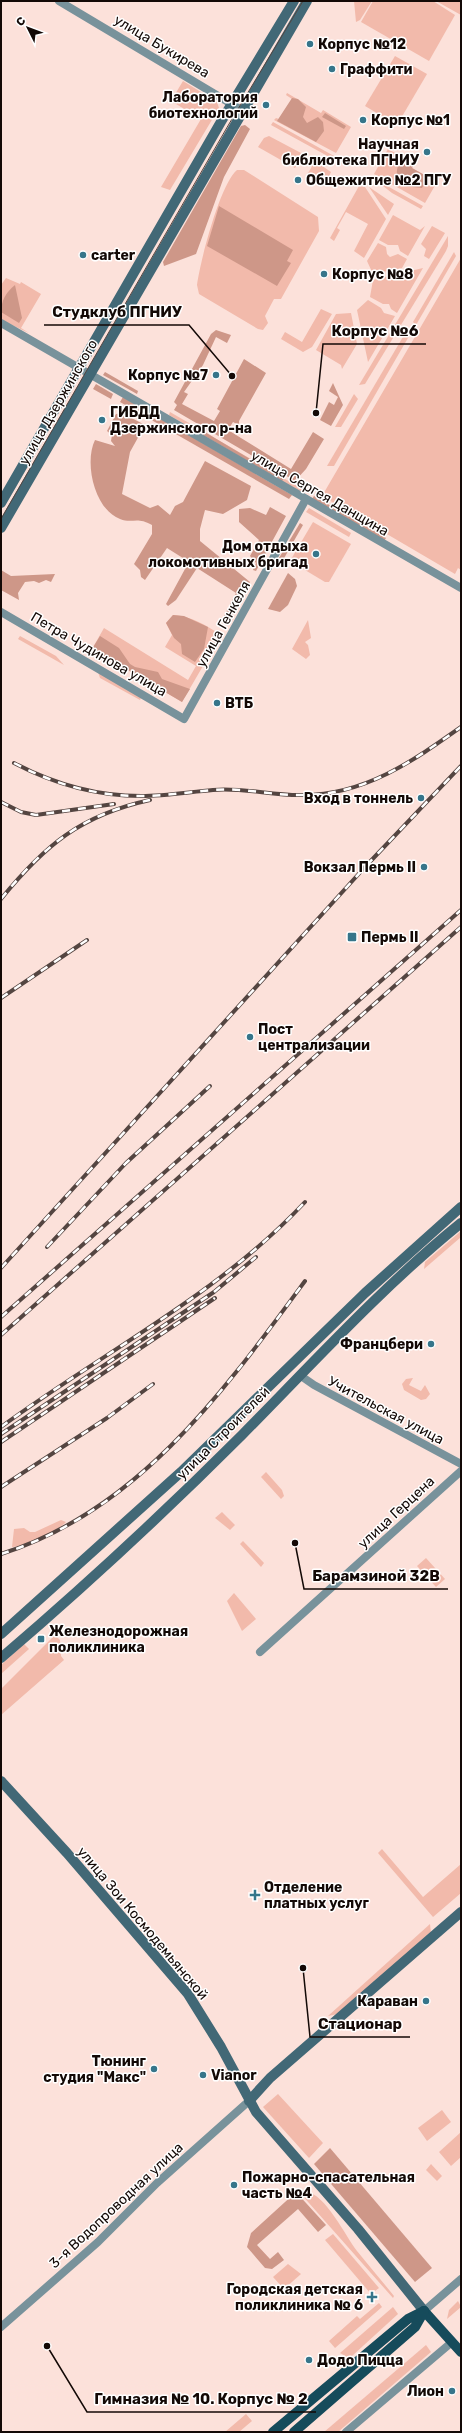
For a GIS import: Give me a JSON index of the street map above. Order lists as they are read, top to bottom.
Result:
{
  "streets": {
    "main road": ["улица Дзержинского", "улица Строителей", "улица Зои Космодемьянской"],
    "street": [
      "улица Букирева",
      "улица Сергея Данщина",
      "улица Генкеля",
      "Петра Чудинова улица",
      "Учительская улица",
      "улица Герцена",
      "3-я Водопроводная улица"
    ]
  },
  "crossings": [
    ["улица Букирева", "улица Дзержинского"],
    ["улица Дзержинского", "улица Сергея Данщина"],
    ["улица Сергея Данщина", "улица Генкеля"],
    ["улица Генкеля", "Петра Чудинова улица"],
    ["Учительская улица", "улица Строителей"],
    ["улица Зои Космодемьянской", "3-я Водопроводная улица"]
  ],
  "places": {
    "other": [
      "Корпус №12",
      "Граффити",
      "Лаборатория биотехнологий",
      "Корпус №1",
      "Научная библиотека ПГНИУ",
      "Общежитие №2 ПГУ",
      "carter",
      "Корпус №8",
      "Корпус №7",
      "Студклуб ПГНИУ",
      "Корпус №6",
      "ГИБДД Дзержинского р-на",
      "Дом отдыха локомотивных бригад",
      "ВТБ",
      "Вход в тоннель",
      "Вокзал Пермь II",
      "Пост централизации",
      "Францбери",
      "Барамзиной 32В",
      "Стационар",
      "Караван",
      "Тюнинг студия \"Макс\"",
      "Vianor",
      "Пожарно-спасательная часть №4",
      "Гимназия № 10. Корпус № 2",
      "Додо Пицца",
      "Лион"
    ],
    "transit": ["Пермь II", "Железнодорожная поликлиника"],
    "health": ["Отделение платных услуг", "Городская детская поликлиника № 6"]
  },
  "north": "top left"
}
